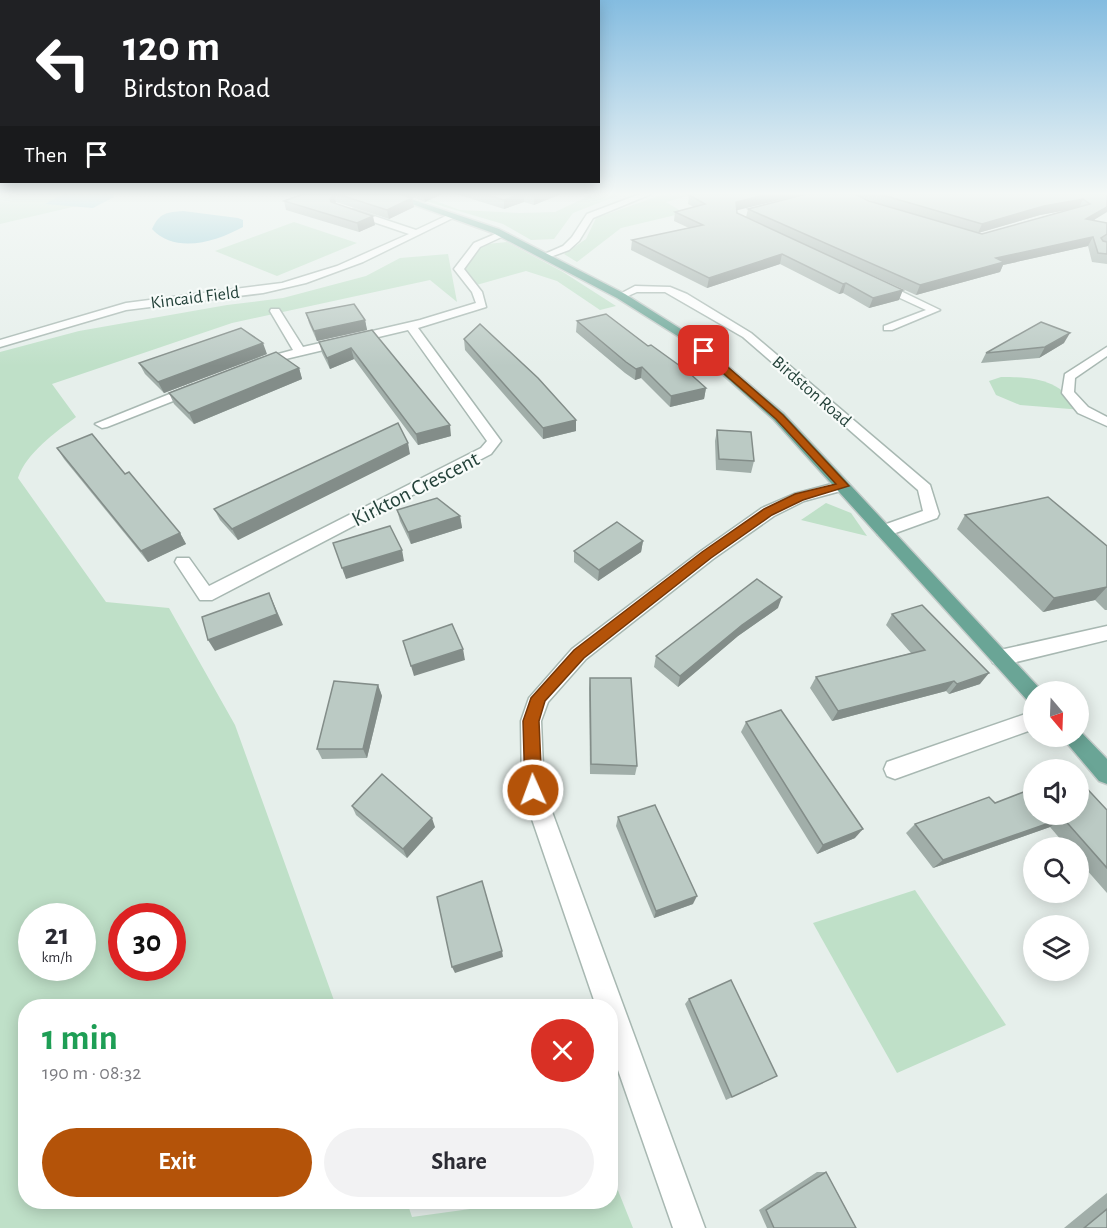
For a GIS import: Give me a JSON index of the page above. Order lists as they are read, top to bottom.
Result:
{
  "streets": {
    "main road": ["Birdston Road"],
    "street": ["Kincaid Field", "Kirkton Crescent"]
  },
  "north": "bottom",
  "page": {
    "turn": ["120 m", "Birdston Road"],
    "then": "Then",
    "speed": "21 km/h",
    "limit": "30",
    "heading": ["1 min", "190 m · 08:32"],
    "buttons": ["Exit", "Share"]
  }
}
